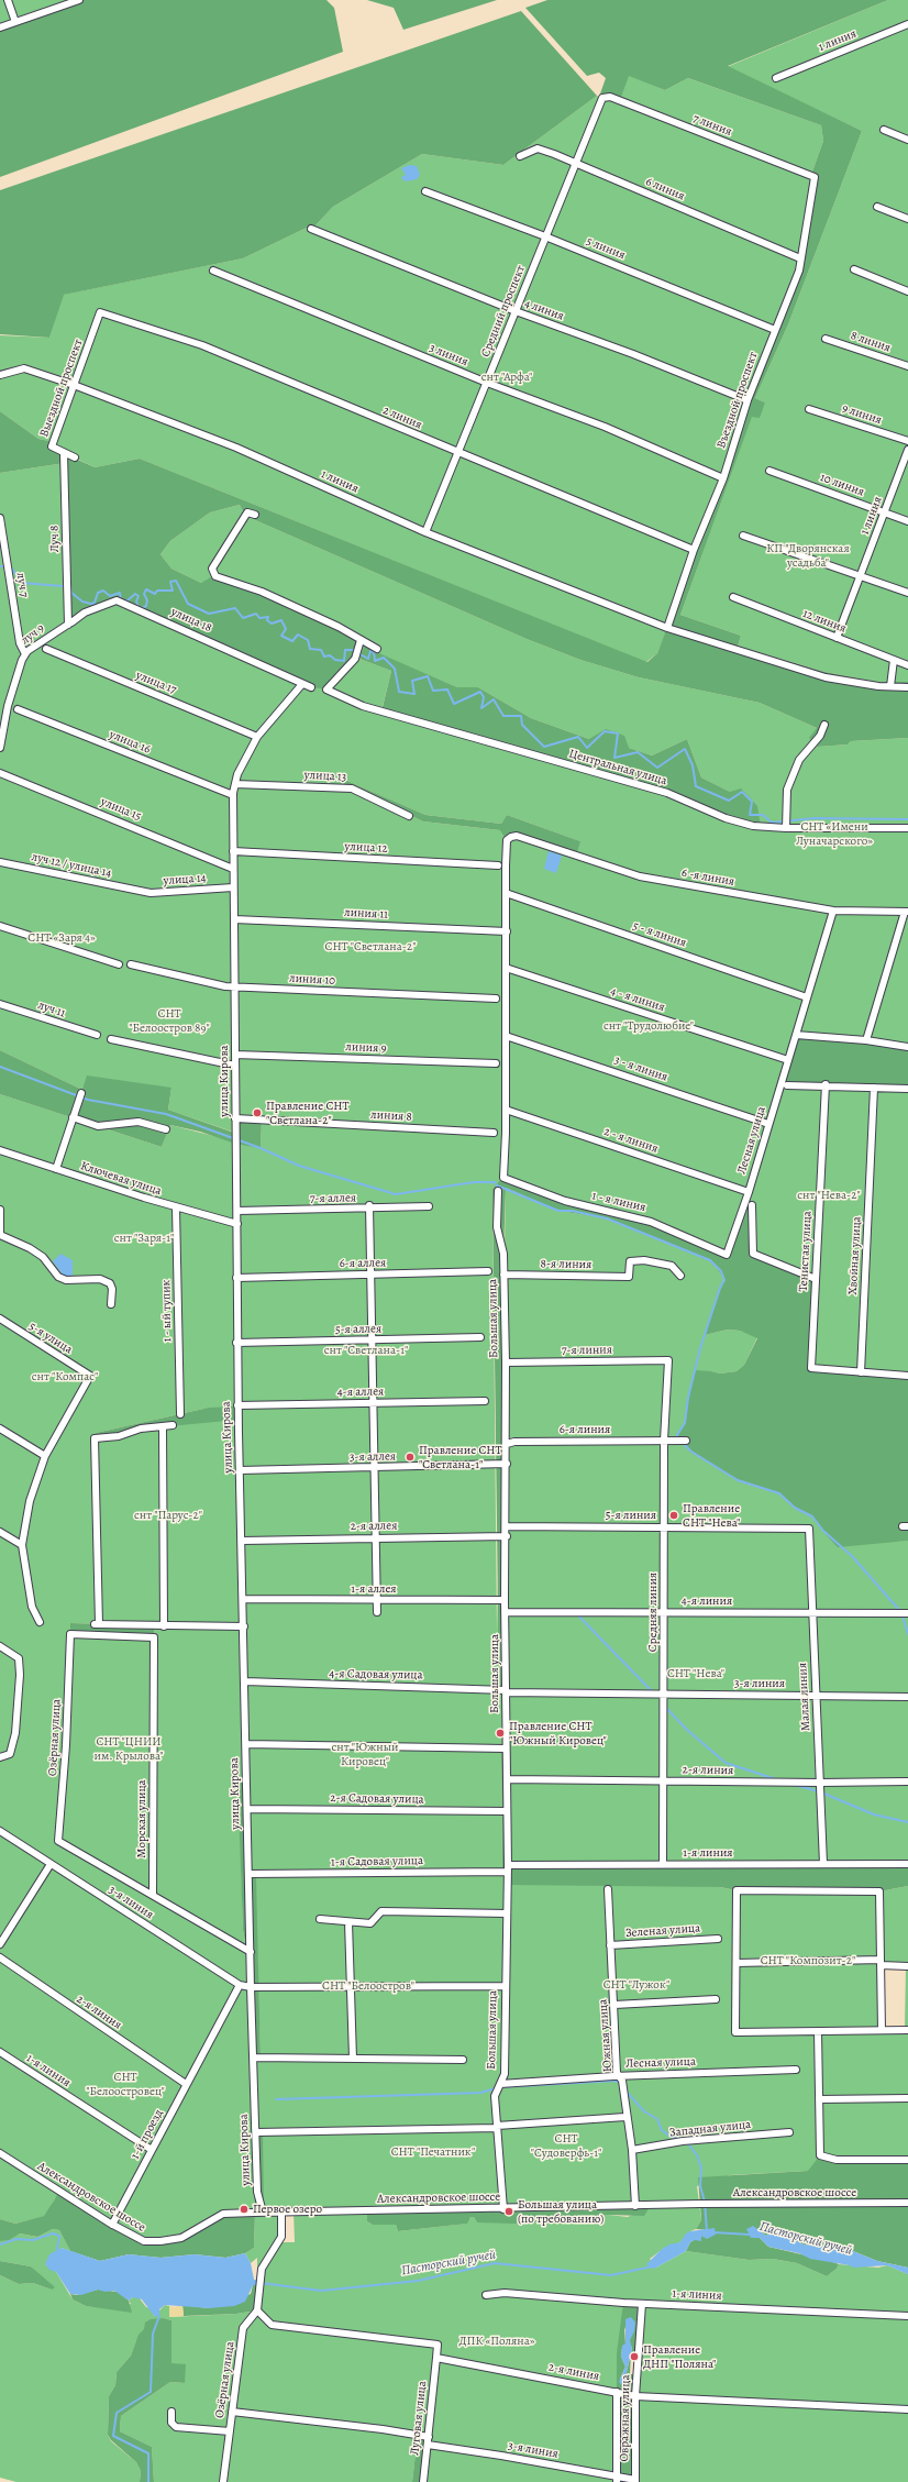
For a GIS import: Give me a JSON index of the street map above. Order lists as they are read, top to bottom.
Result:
{
  "streets": {
    "street": [
      "1 линия",
      "7 линия",
      "6 линия",
      "5 линия",
      "4 линия",
      "Средний проспект",
      "8 линия",
      "3 линия",
      "Выездной проспект",
      "Въездной проспект",
      "9 линия",
      "2 линия",
      "10 линия",
      "Луч 8",
      "луч 7",
      "улица 18",
      "12 линия",
      "луч 9",
      "улица 17",
      "улица 16",
      "Центральная улица",
      "улица 13",
      "улица 15",
      "улица 12",
      "луч 12 / улица 14",
      "6 -я линия",
      "улица 14",
      "линия 11",
      "5 - я линия",
      "линия 10",
      "4 - я линия",
      "луч 11",
      "линия 9",
      "3 - я линия",
      "улица Кирова",
      "линия 8",
      "2 - я линия",
      "Лесная улица",
      "Ключевая улица",
      "7-я аллея",
      "1 - я линия",
      "Тенистая улица",
      "Хвойная улица",
      "6-я аллея",
      "8-я линия",
      "1 - ый тупик",
      "Большая улица",
      "5-я аллея",
      "5-я улица",
      "7-я линия",
      "4-я аллея",
      "6-я линия",
      "3-я аллея",
      "5-я линия",
      "2-я аллея",
      "1-я аллея",
      "4-я линия",
      "Средняя линия",
      "4-я Садовая улица",
      "3-я линия",
      "Малая линия",
      "Озёрная улица",
      "2-я линия",
      "2-я Садовая улица",
      "Морская улица",
      "1-я линия",
      "1-я Садовая улица",
      "Зеленая улица",
      "Южная улица",
      "Западная улица",
      "1-й проезд",
      "Александровское шоссе",
      "Луговая улица",
      "Овражная улица"
    ]
  },
  "crossings": [
    ["1 линия", "Средний проспект"],
    ["1 линия", "Выездной проспект"],
    ["1 линия", "Въездной проспект"],
    ["1 линия", "10 линия"],
    ["1 линия", "12 линия"],
    ["7 линия", "Средний проспект"],
    ["7 линия", "Въездной проспект"],
    ["6 линия", "Средний проспект"],
    ["6 линия", "Въездной проспект"],
    ["5 линия", "Средний проспект"],
    ["5 линия", "Въездной проспект"],
    ["4 линия", "Средний проспект"],
    ["4 линия", "Въездной проспект"],
    ["Средний проспект", "3 линия"],
    ["Средний проспект", "2 линия"],
    ["3 линия", "Въездной проспект"],
    ["Выездной проспект", "2 линия"],
    ["Выездной проспект", "Луч 8"],
    ["Въездной проспект", "2 линия"],
    ["Луч 8", "улица 18"],
    ["Луч 8", "луч 9"],
    ["луч 7", "луч 9"],
    ["улица 18", "луч 9"],
    ["улица 18", "улица Кирова"],
    ["улица 17", "улица Кирова"],
    ["улица 16", "улица Кирова"],
    ["улица 13", "улица Кирова"],
    ["улица 15", "улица Кирова"],
    ["улица 12", "улица Кирова"],
    ["луч 12 / улица 14", "улица 14"],
    ["6 -я линия", "5 - я линия"],
    ["6 -я линия", "Лесная улица"],
    ["улица 14", "улица Кирова"],
    ["линия 11", "улица Кирова"],
    ["5 - я линия", "Лесная улица"],
    ["линия 10", "улица Кирова"],
    ["4 - я линия", "Лесная улица"],
    ["линия 9", "улица Кирова"],
    ["3 - я линия", "Лесная улица"],
    ["улица Кирова", "линия 8"],
    ["улица Кирова", "Ключевая улица"],
    ["улица Кирова", "7-я аллея"],
    ["улица Кирова", "6-я аллея"],
    ["улица Кирова", "5-я аллея"],
    ["улица Кирова", "4-я аллея"],
    ["улица Кирова", "3-я аллея"],
    ["улица Кирова", "2-я аллея"],
    ["улица Кирова", "1-я аллея"],
    ["улица Кирова", "4-я Садовая улица"],
    ["улица Кирова", "3-я линия"],
    ["улица Кирова", "2-я Садовая улица"],
    ["улица Кирова", "1-я Садовая улица"],
    ["улица Кирова", "Александровское шоссе"],
    ["2 - я линия", "Лесная улица"],
    ["2 - я линия", "1 - я линия"],
    ["Лесная улица", "1 - я линия"],
    ["Лесная улица", "Тенистая улица"],
    ["Лесная улица", "Большая улица"],
    ["Лесная улица", "Южная улица"],
    ["Ключевая улица", "1 - ый тупик"],
    ["Тенистая улица", "Хвойная улица"],
    ["8-я линия", "Большая улица"],
    ["Большая улица", "7-я линия"],
    ["Большая улица", "6-я линия"],
    ["Большая улица", "3-я аллея"],
    ["Большая улица", "5-я линия"],
    ["Большая улица", "2-я аллея"],
    ["Большая улица", "1-я аллея"],
    ["Большая улица", "4-я линия"],
    ["Большая улица", "4-я Садовая улица"],
    ["Большая улица", "3-я линия"],
    ["Большая улица", "2-я линия"],
    ["Большая улица", "2-я Садовая улица"],
    ["Большая улица", "1-я линия"],
    ["Большая улица", "1-я Садовая улица"],
    ["Большая улица", "Александровское шоссе"],
    ["7-я линия", "Средняя линия"],
    ["6-я линия", "Средняя линия"],
    ["5-я линия", "Средняя линия"],
    ["5-я линия", "Малая линия"],
    ["4-я линия", "Средняя линия"],
    ["4-я линия", "Малая линия"],
    ["Средняя линия", "3-я линия"],
    ["Средняя линия", "2-я линия"],
    ["Средняя линия", "1-я линия"],
    ["4-я Садовая улица", "3-я линия"],
    ["3-я линия", "Малая линия"],
    ["3-я линия", "Озёрная улица"],
    ["3-я линия", "1-й проезд"],
    ["3-я линия", "Луговая улица"],
    ["3-я линия", "Овражная улица"],
    ["Малая линия", "2-я линия"],
    ["Малая линия", "1-я линия"],
    ["Озёрная улица", "Морская улица"],
    ["2-я линия", "1-й проезд"],
    ["2-я линия", "Луговая улица"],
    ["2-я линия", "Овражная улица"],
    ["1-я линия", "1-я Садовая улица"],
    ["1-я линия", "1-й проезд"],
    ["1-я линия", "Овражная улица"],
    ["Зеленая улица", "Южная улица"],
    ["Южная улица", "Западная улица"],
    ["Южная улица", "Александровское шоссе"],
    ["1-й проезд", "Александровское шоссе"]
  ],
  "water": ["Пасторский ручей"],
  "parks": [
    "снт \"Арфа\"",
    "КП \"Дворянская усадьба\"",
    "СНТ «Имени Луначарского»",
    "СНТ «Заря 4»",
    "СНТ \"Светлана-2\"",
    "СНТ \"Белоостров 89\"",
    "снт \"Трудолюбие\"",
    "снт \"Нева-2\"",
    "снт \"Заря-1\"",
    "снт \"Светлана-1\"",
    "снт \"Компас\"",
    "снт \"Парус-2\"",
    "СНТ \"Нева\"",
    "СНТ \"ЦНИИ им. Крылова\"",
    "снт \"Южный Кировец\"",
    "СНТ \"Композит-2\"",
    "СНТ \"Лужок\"",
    "СНТ \"Белоостров\"",
    "СНТ \"Белоостровец\"",
    "СНТ \"Судоверфь-1\"",
    "СНТ \"Печатник\"",
    "ДПК «Поляна»"
  ],
  "places": [
    "Правление СНТ \"Светлана-2\"",
    "Правление СНТ \"Светлана-1\"",
    "Правление СНТ \"Нева\"",
    "Правление СНТ \"Южный Кировец\"",
    "Первое озеро",
    "Большая улица (по требованию)",
    "Правление ДНП \"Поляна\""
  ]
}
